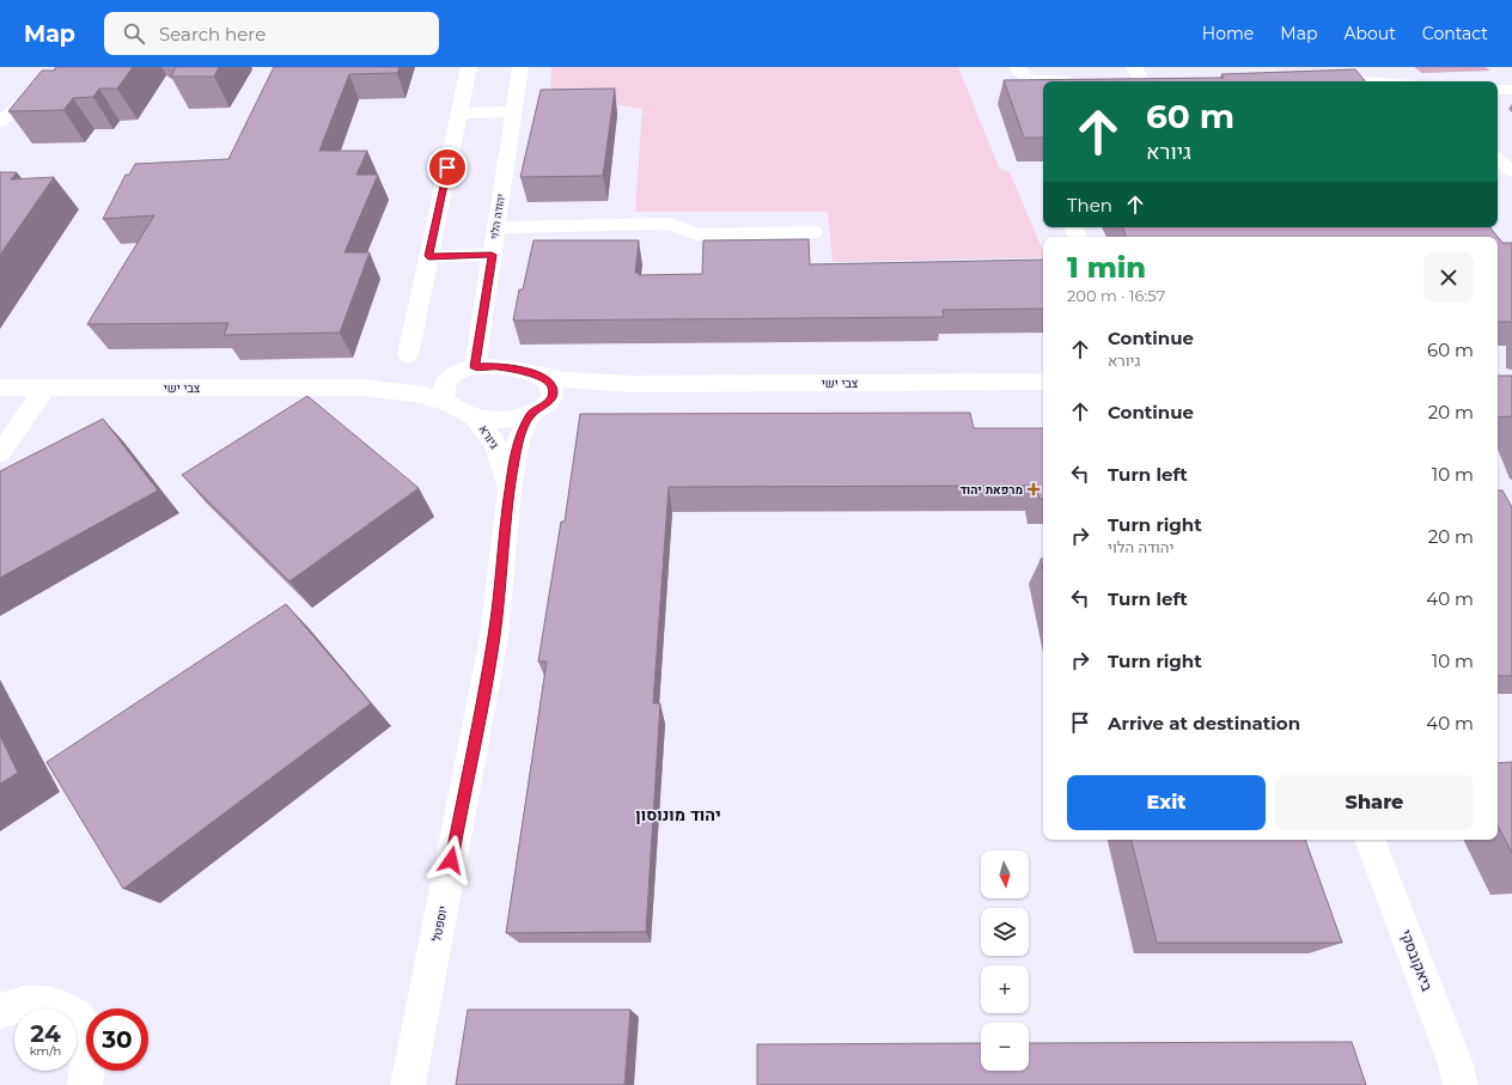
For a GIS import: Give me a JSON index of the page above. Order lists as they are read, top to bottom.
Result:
{
  "streets": {
    "street": [
      "יהודה הלוי",
      "צבי ישי",
      "גיורא",
      "יוספטל",
      "ביאקובסקי"
    ]
  },
  "crossings": [
    ["יהודה הלוי", "צבי ישי"],
    ["צבי ישי", "גיורא"],
    ["גיורא", "יוספטל"]
  ],
  "districts": ["יהוד מונוסון"],
  "places": {
    "health": ["מרפאת יהוד"]
  },
  "north": "bottom",
  "page": {
    "header": "Map",
    "search": "Search here",
    "nav": [
      "Home",
      "Map",
      "About",
      "Contact"
    ],
    "turn": ["60 m", "גיורא"],
    "then": "Then",
    "heading": ["1 min", "200 m · 16:57"],
    "list": [
      {
        "name": "Continue",
        "note": "גיורא",
        "value": "60 m"
      },
      {
        "name": "Continue",
        "value": "20 m"
      },
      {
        "name": "Turn left",
        "value": "10 m"
      },
      {
        "name": "Turn right",
        "note": "יהודה הלוי",
        "value": "20 m"
      },
      {
        "name": "Turn left",
        "value": "40 m"
      },
      {
        "name": "Turn right",
        "value": "10 m"
      },
      {
        "name": "Arrive at destination",
        "value": "40 m"
      }
    ],
    "buttons": ["Exit", "Share"],
    "map_buttons": ["+", "−"],
    "speed": "24 km/h",
    "limit": "30"
  }
}
